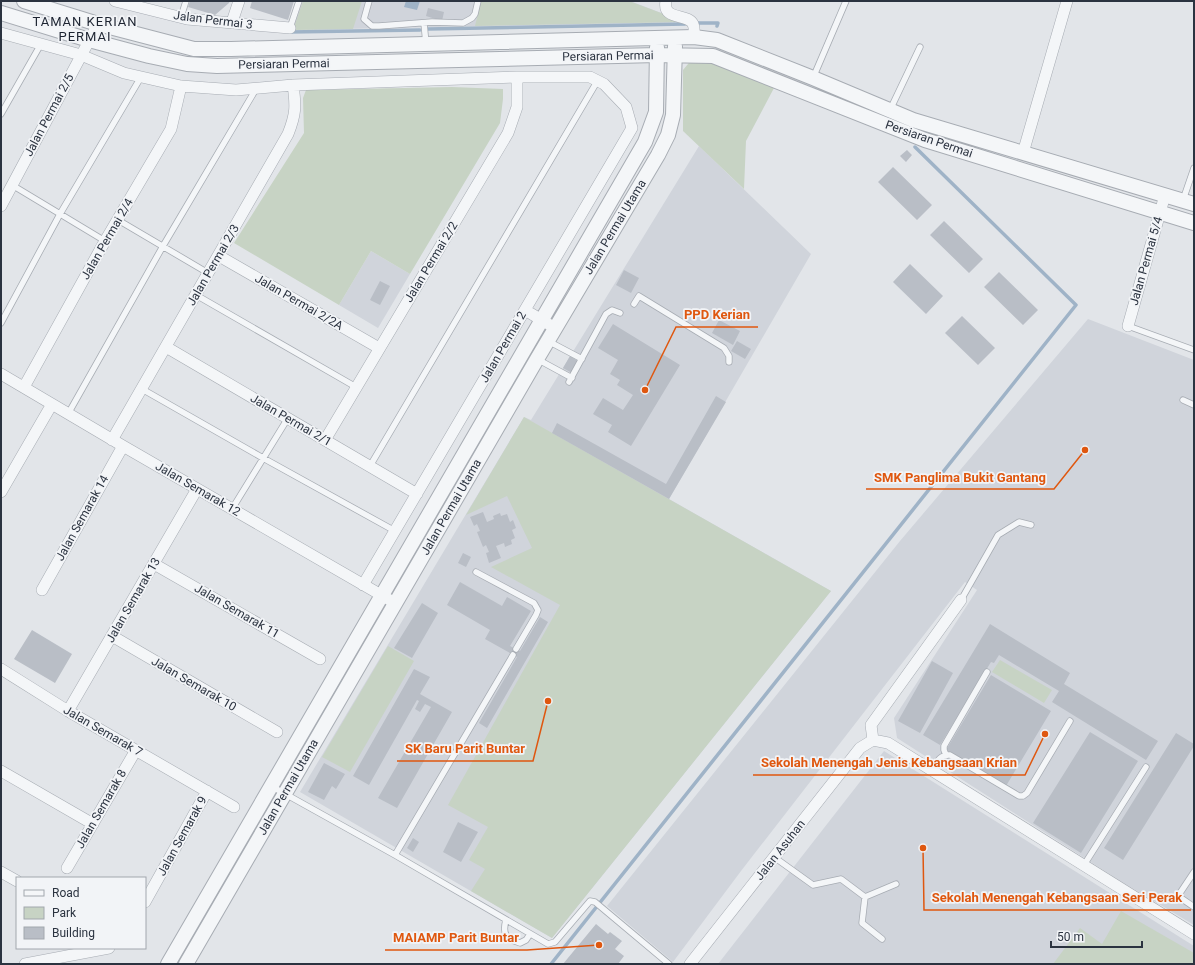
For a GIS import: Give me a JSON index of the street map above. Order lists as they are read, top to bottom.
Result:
{
  "streets": {
    "street": [
      "Jalan Permai 3",
      "Persiaran Permai",
      "Jalan Permai 2/5",
      "Jalan Permai Utama",
      "Jalan Permai 2/4",
      "Jalan Permai 5/4",
      "Jalan Permai 2/2",
      "Jalan Permai 2/3",
      "Jalan Permai 2/2A",
      "Jalan Permai 2",
      "Jalan Permai 2/1",
      "Jalan Semarak 12",
      "Jalan Semarak 14",
      "Jalan Semarak 13",
      "Jalan Semarak 11",
      "Jalan Semarak 10",
      "Jalan Semarak 7",
      "Jalan Semarak 8",
      "Jalan Semarak 9",
      "Jalan Asuhan"
    ]
  },
  "crossings": [
    ["Persiaran Permai", "Jalan Permai 2/5"],
    ["Persiaran Permai", "Jalan Permai Utama"],
    ["Persiaran Permai", "Jalan Permai 5/4"],
    ["Jalan Permai Utama", "Jalan Semarak 12"],
    ["Jalan Permai 2/4", "Jalan Semarak 12"],
    ["Jalan Permai 2/2", "Jalan Permai 2/2A"],
    ["Jalan Permai 2/2", "Jalan Permai 2/1"],
    ["Jalan Permai 2/3", "Jalan Permai 2/2A"],
    ["Jalan Permai 2/3", "Jalan Permai 2/1"],
    ["Jalan Permai 2/3", "Jalan Semarak 12"],
    ["Jalan Permai 2", "Jalan Permai 2/1"],
    ["Jalan Permai 2", "Jalan Semarak 12"],
    ["Jalan Semarak 12", "Jalan Semarak 14"],
    ["Jalan Semarak 12", "Jalan Semarak 13"],
    ["Jalan Semarak 13", "Jalan Semarak 11"],
    ["Jalan Semarak 13", "Jalan Semarak 10"],
    ["Jalan Semarak 13", "Jalan Semarak 7"],
    ["Jalan Semarak 7", "Jalan Semarak 8"],
    ["Jalan Semarak 7", "Jalan Semarak 9"]
  ],
  "districts": ["TAMAN KERIAN PERMAI"],
  "places": [
    "PPD Kerian",
    "SMK Panglima Bukit Gantang",
    "SK Baru Parit Buntar",
    "Sekolah Menengah Jenis Kebangsaan Krian",
    "Sekolah Menengah Kebangsaan Seri Perak",
    "MAIAMP Parit Buntar"
  ],
  "legend": ["Road", "Park", "Building"],
  "scale_bar": "50 m"
}
